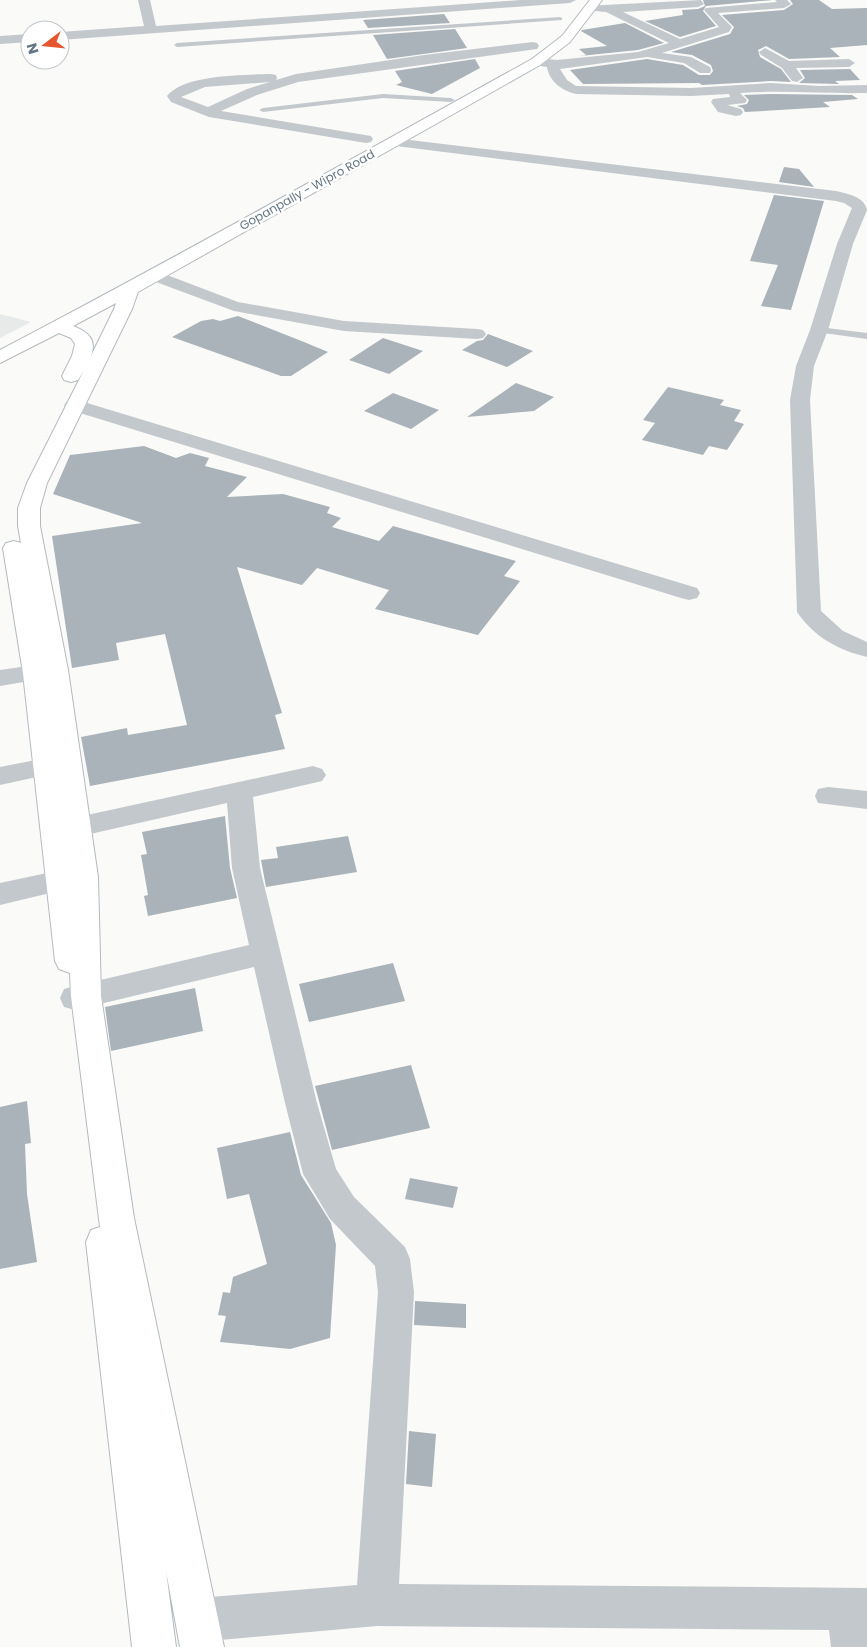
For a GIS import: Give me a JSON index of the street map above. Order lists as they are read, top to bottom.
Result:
{
  "streets": {
    "street": ["Gopanpally - Wipro Road"]
  },
  "north": "left"
}
